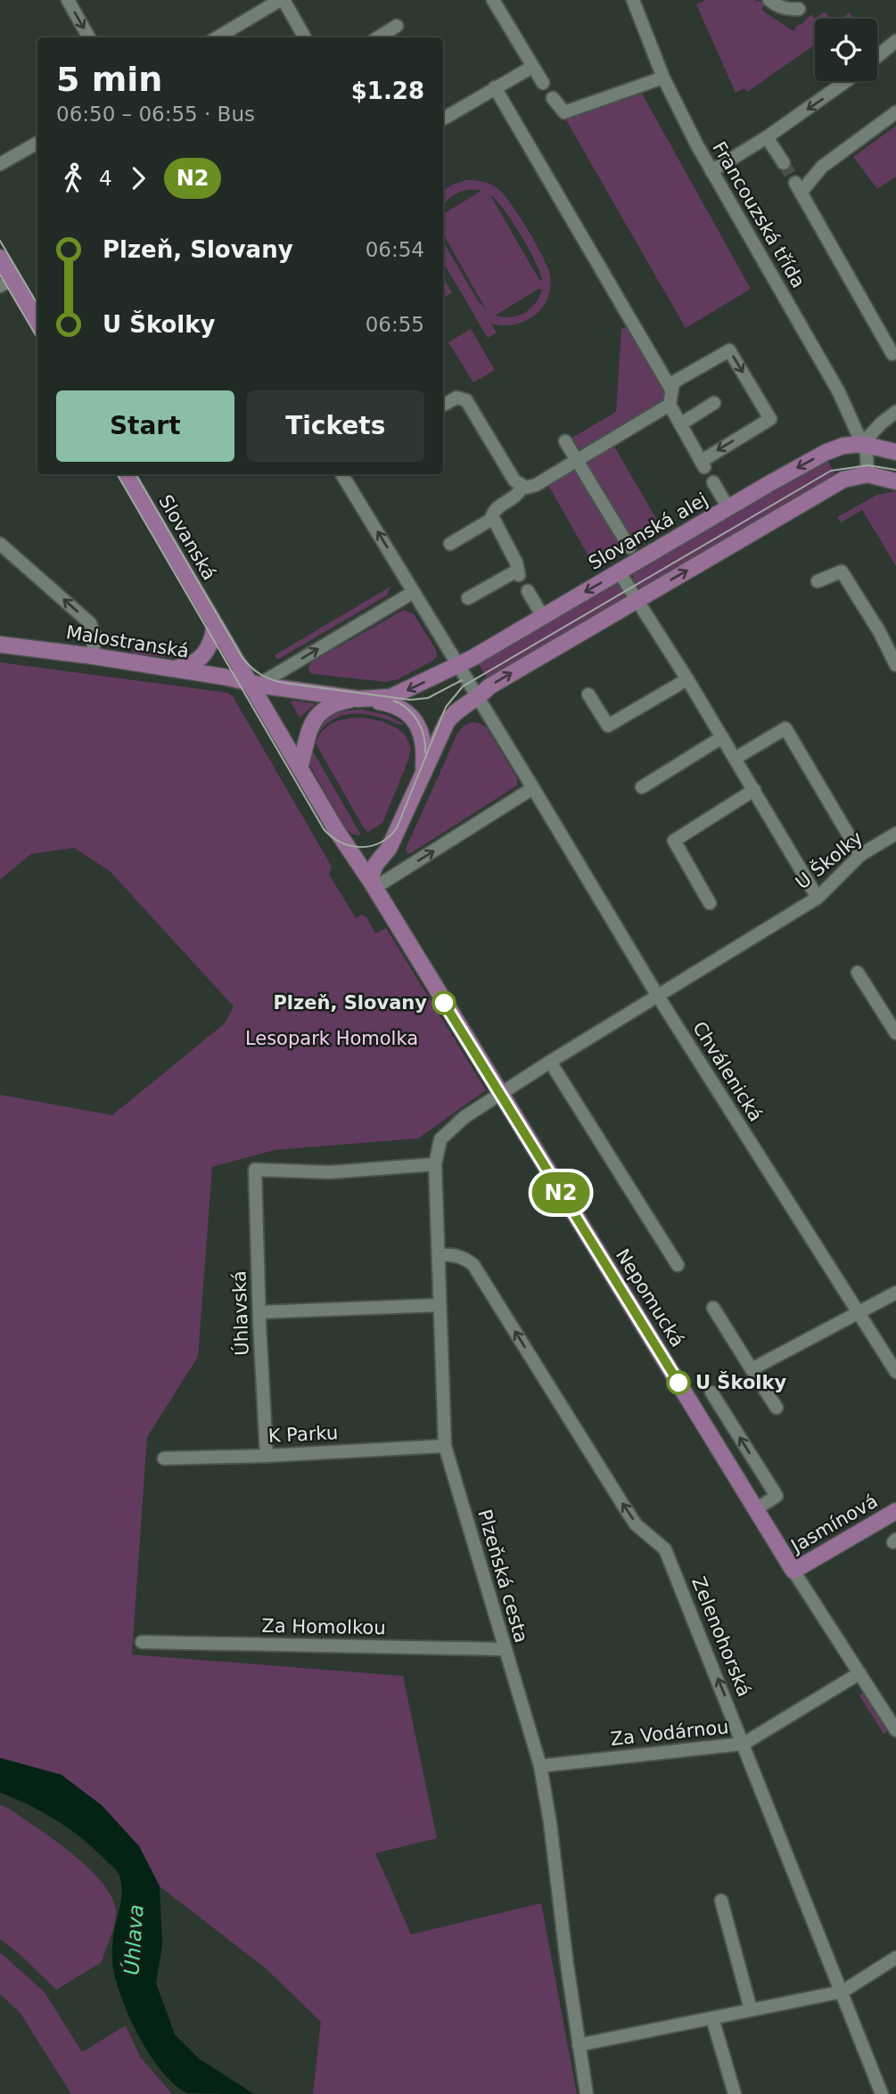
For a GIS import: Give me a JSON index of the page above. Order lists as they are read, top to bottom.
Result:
{
  "streets": {
    "main road": [
      "Slovanská alej",
      "Slovanská",
      "Malostranská",
      "Nepomucká",
      "Jasmínová"
    ],
    "street": [
      "Francouzská třída",
      "U Školky",
      "Chválenická",
      "Úhlavská",
      "K Parku",
      "Plzeňská cesta",
      "Za Homolkou",
      "Zelenohorská",
      "Za Vodárnou"
    ]
  },
  "crossings": [
    ["Francouzská třída", "Slovanská alej"],
    ["Slovanská alej", "Slovanská"],
    ["Slovanská alej", "Malostranská"],
    ["Slovanská alej", "Chválenická"],
    ["Slovanská alej", "Nepomucká"],
    ["Slovanská", "Malostranská"],
    ["Slovanská", "Nepomucká"],
    ["Malostranská", "Nepomucká"],
    ["U Školky", "Chválenická"],
    ["U Školky", "Nepomucká"],
    ["U Školky", "Plzeňská cesta"],
    ["Nepomucká", "Jasmínová"],
    ["Nepomucká", "Plzeňská cesta"],
    ["Nepomucká", "Za Vodárnou"],
    ["Úhlavská", "K Parku"],
    ["Úhlavská", "Plzeňská cesta"],
    ["K Parku", "Plzeňská cesta"],
    ["Plzeňská cesta", "Za Homolkou"],
    ["Plzeňská cesta", "Zelenohorská"],
    ["Plzeňská cesta", "Za Vodárnou"],
    ["Zelenohorská", "Za Vodárnou"]
  ],
  "one_way": ["Zelenohorská"],
  "water": ["Úhlava"],
  "parks": ["Lesopark Homolka"],
  "places": ["Plzeň, Slovany", "U Školky"],
  "lines": ["bus line N2"],
  "page": {
    "on_map": "N2",
    "heading": ["5 min", "06:50 – 06:55 · Bus", "$1.28"],
    "legs": ["4", "N2"],
    "list": [
      {
        "name": "Plzeň, Slovany",
        "value": "06:54"
      },
      {
        "name": "U Školky",
        "value": "06:55"
      }
    ],
    "buttons": ["Start", "Tickets"]
  }
}
